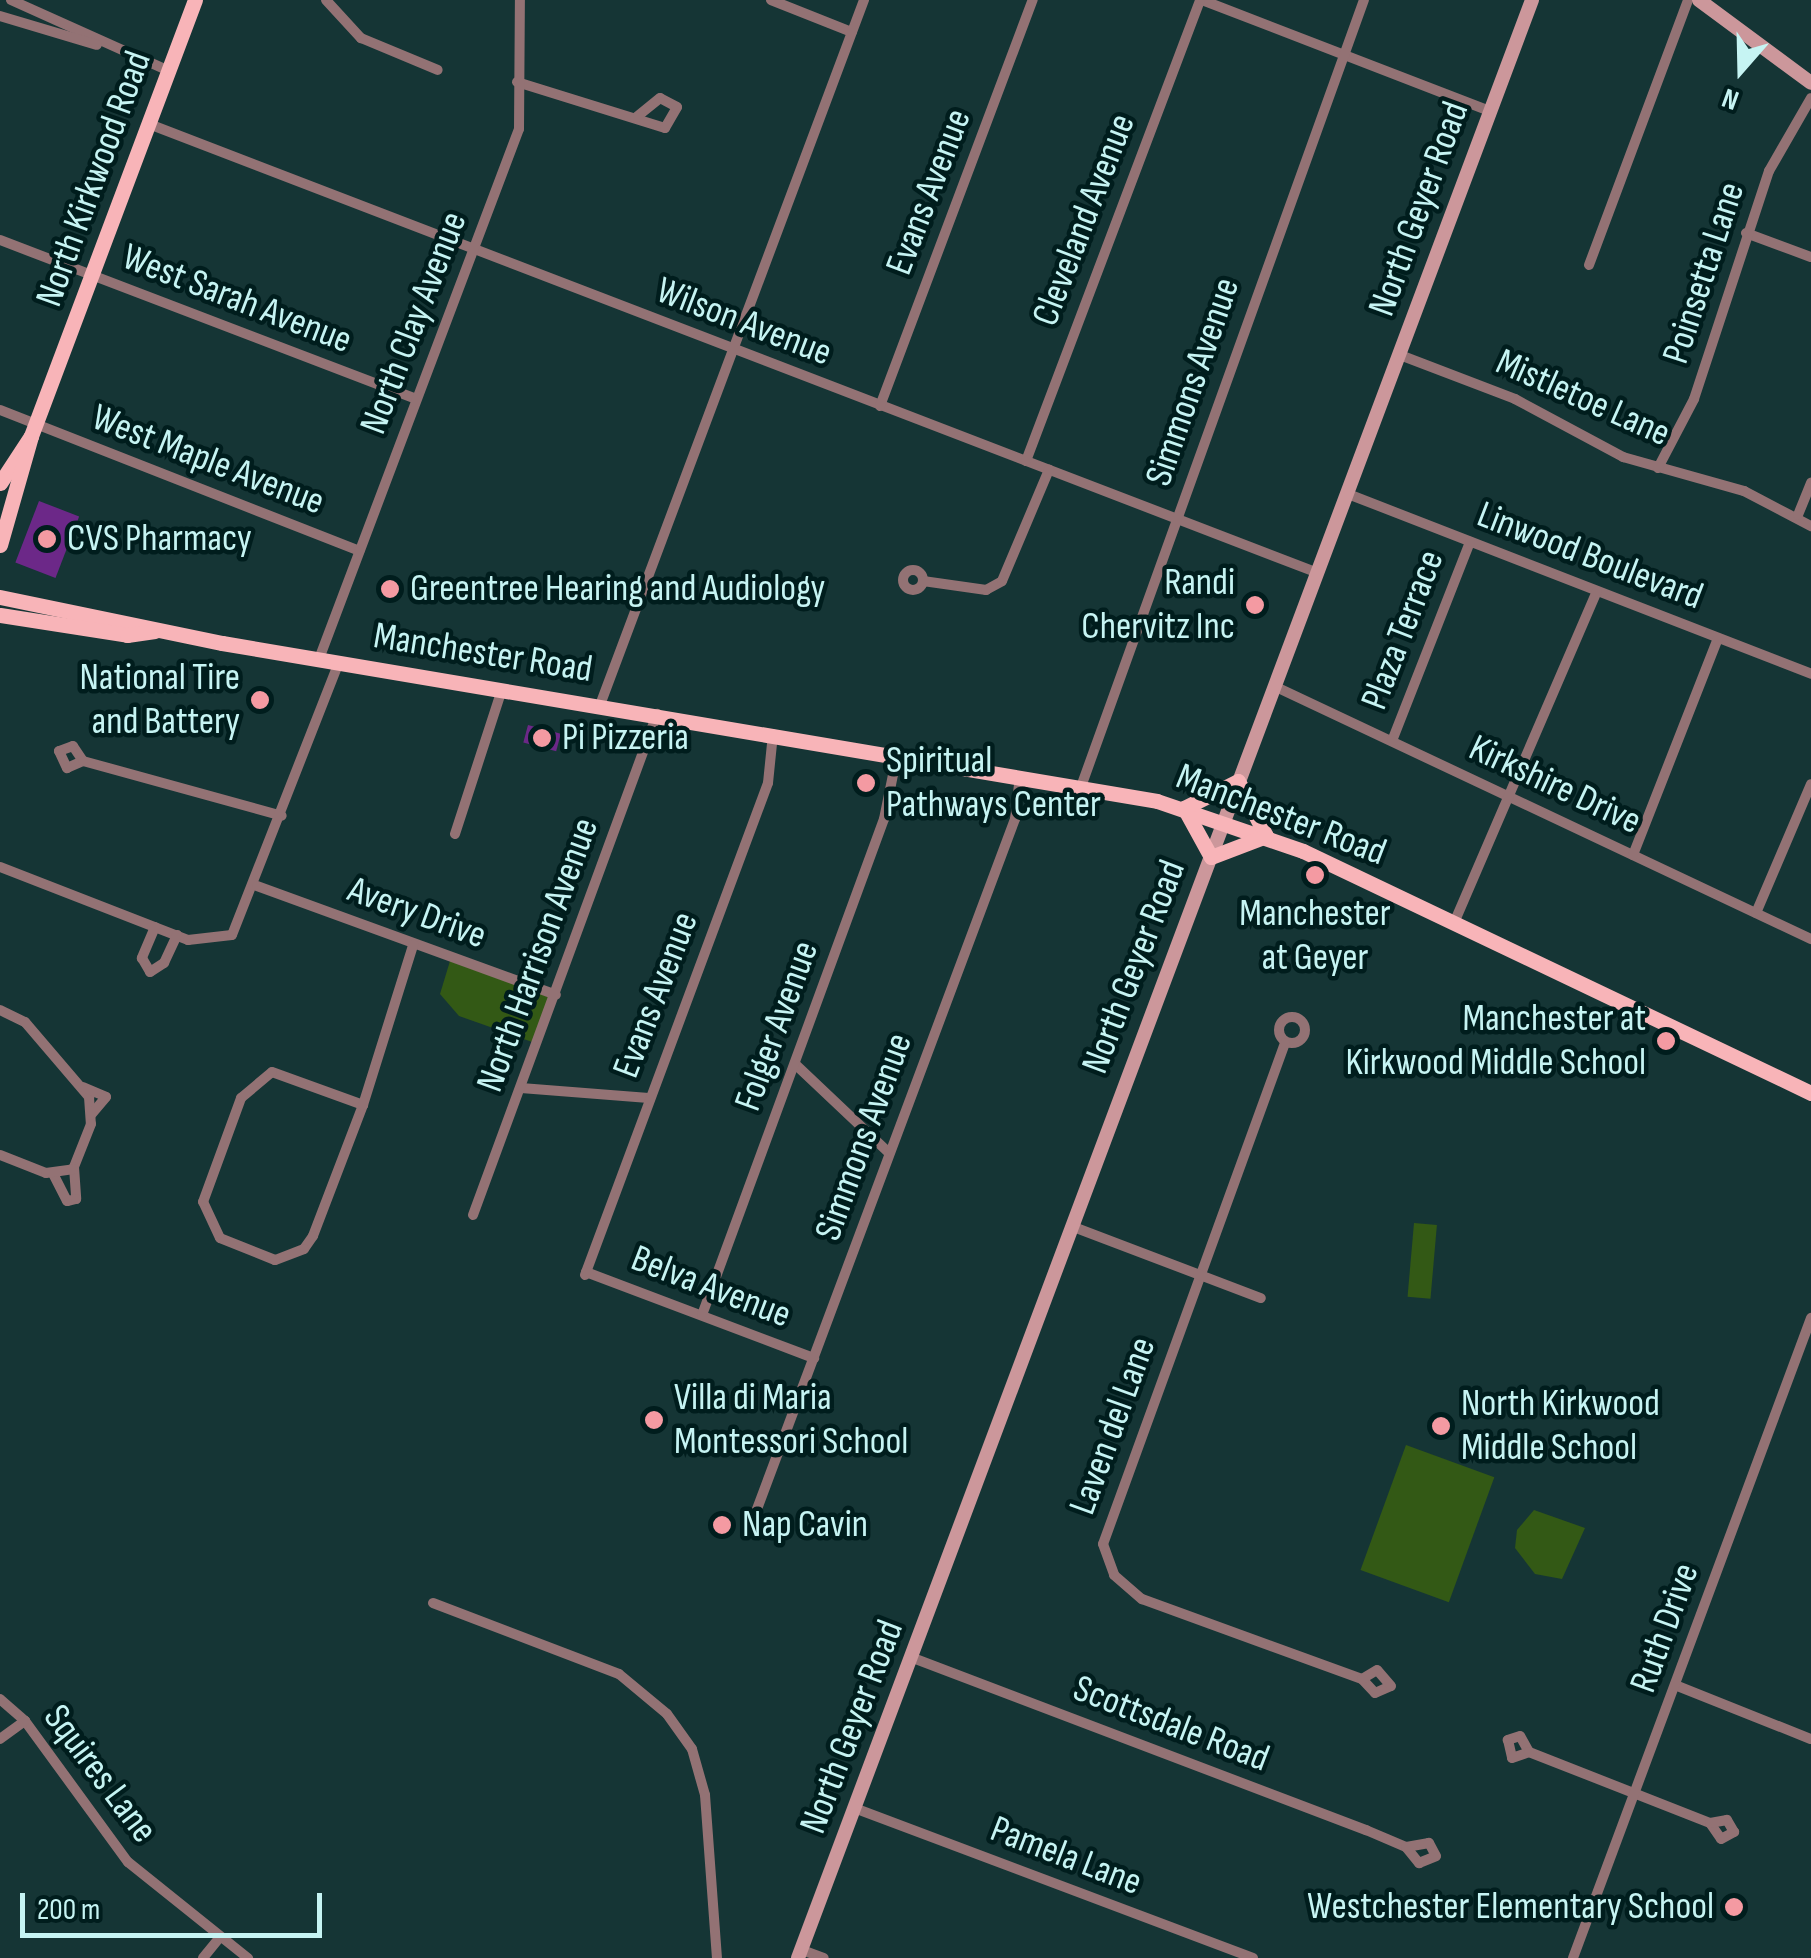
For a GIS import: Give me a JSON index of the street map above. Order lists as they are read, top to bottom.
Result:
{
  "streets": {
    "main road": ["North Kirkwood Road", "Manchester Road"],
    "street": [
      "Evans Avenue",
      "North Geyer Road",
      "Cleveland Avenue",
      "Poinsetta Lane",
      "West Sarah Avenue",
      "Wilson Avenue",
      "North Clay Avenue",
      "Simmons Avenue",
      "Mistletoe Lane",
      "West Maple Avenue",
      "Linwood Boulevard",
      "Plaza Terrace",
      "Kirkshire Drive",
      "Avery Drive",
      "North Harrison Avenue",
      "Folger Avenue",
      "Belva Avenue",
      "Laven del Lane",
      "Ruth Drive",
      "Scottsdale Road",
      "Squires Lane",
      "Pamela Lane"
    ]
  },
  "crossings": [
    ["North Kirkwood Road", "West Sarah Avenue"],
    ["North Kirkwood Road", "Wilson Avenue"],
    ["North Kirkwood Road", "West Maple Avenue"],
    ["Evans Avenue", "Wilson Avenue"],
    ["Evans Avenue", "Manchester Road"],
    ["Evans Avenue", "Belva Avenue"],
    ["North Geyer Road", "Wilson Avenue"],
    ["North Geyer Road", "Mistletoe Lane"],
    ["North Geyer Road", "Linwood Boulevard"],
    ["North Geyer Road", "Manchester Road"],
    ["North Geyer Road", "Kirkshire Drive"],
    ["North Geyer Road", "Scottsdale Road"],
    ["North Geyer Road", "Pamela Lane"],
    ["Cleveland Avenue", "Wilson Avenue"],
    ["Poinsetta Lane", "Mistletoe Lane"],
    ["West Sarah Avenue", "North Clay Avenue"],
    ["Wilson Avenue", "North Clay Avenue"],
    ["Wilson Avenue", "Simmons Avenue"],
    ["North Clay Avenue", "West Maple Avenue"],
    ["North Clay Avenue", "Manchester Road"],
    ["Simmons Avenue", "Manchester Road"],
    ["Simmons Avenue", "Belva Avenue"],
    ["Linwood Boulevard", "Plaza Terrace"],
    ["Plaza Terrace", "Kirkshire Drive"],
    ["Manchester Road", "North Harrison Avenue"],
    ["Manchester Road", "Folger Avenue"],
    ["Avery Drive", "North Harrison Avenue"],
    ["Folger Avenue", "Belva Avenue"]
  ],
  "places": [
    "CVS Pharmacy",
    "Greentree Hearing and Audiology",
    "Randi Chervitz Inc",
    "National Tire and Battery",
    "Pi Pizzeria",
    "Spiritual Pathways Center",
    "Manchester at Geyer",
    "Manchester at Kirkwood Middle School",
    "Villa di Maria Montessori School",
    "North Kirkwood Middle School",
    "Nap Cavin",
    "Westchester Elementary School"
  ],
  "scale_bar": "200 m",
  "north": "bottom"
}
